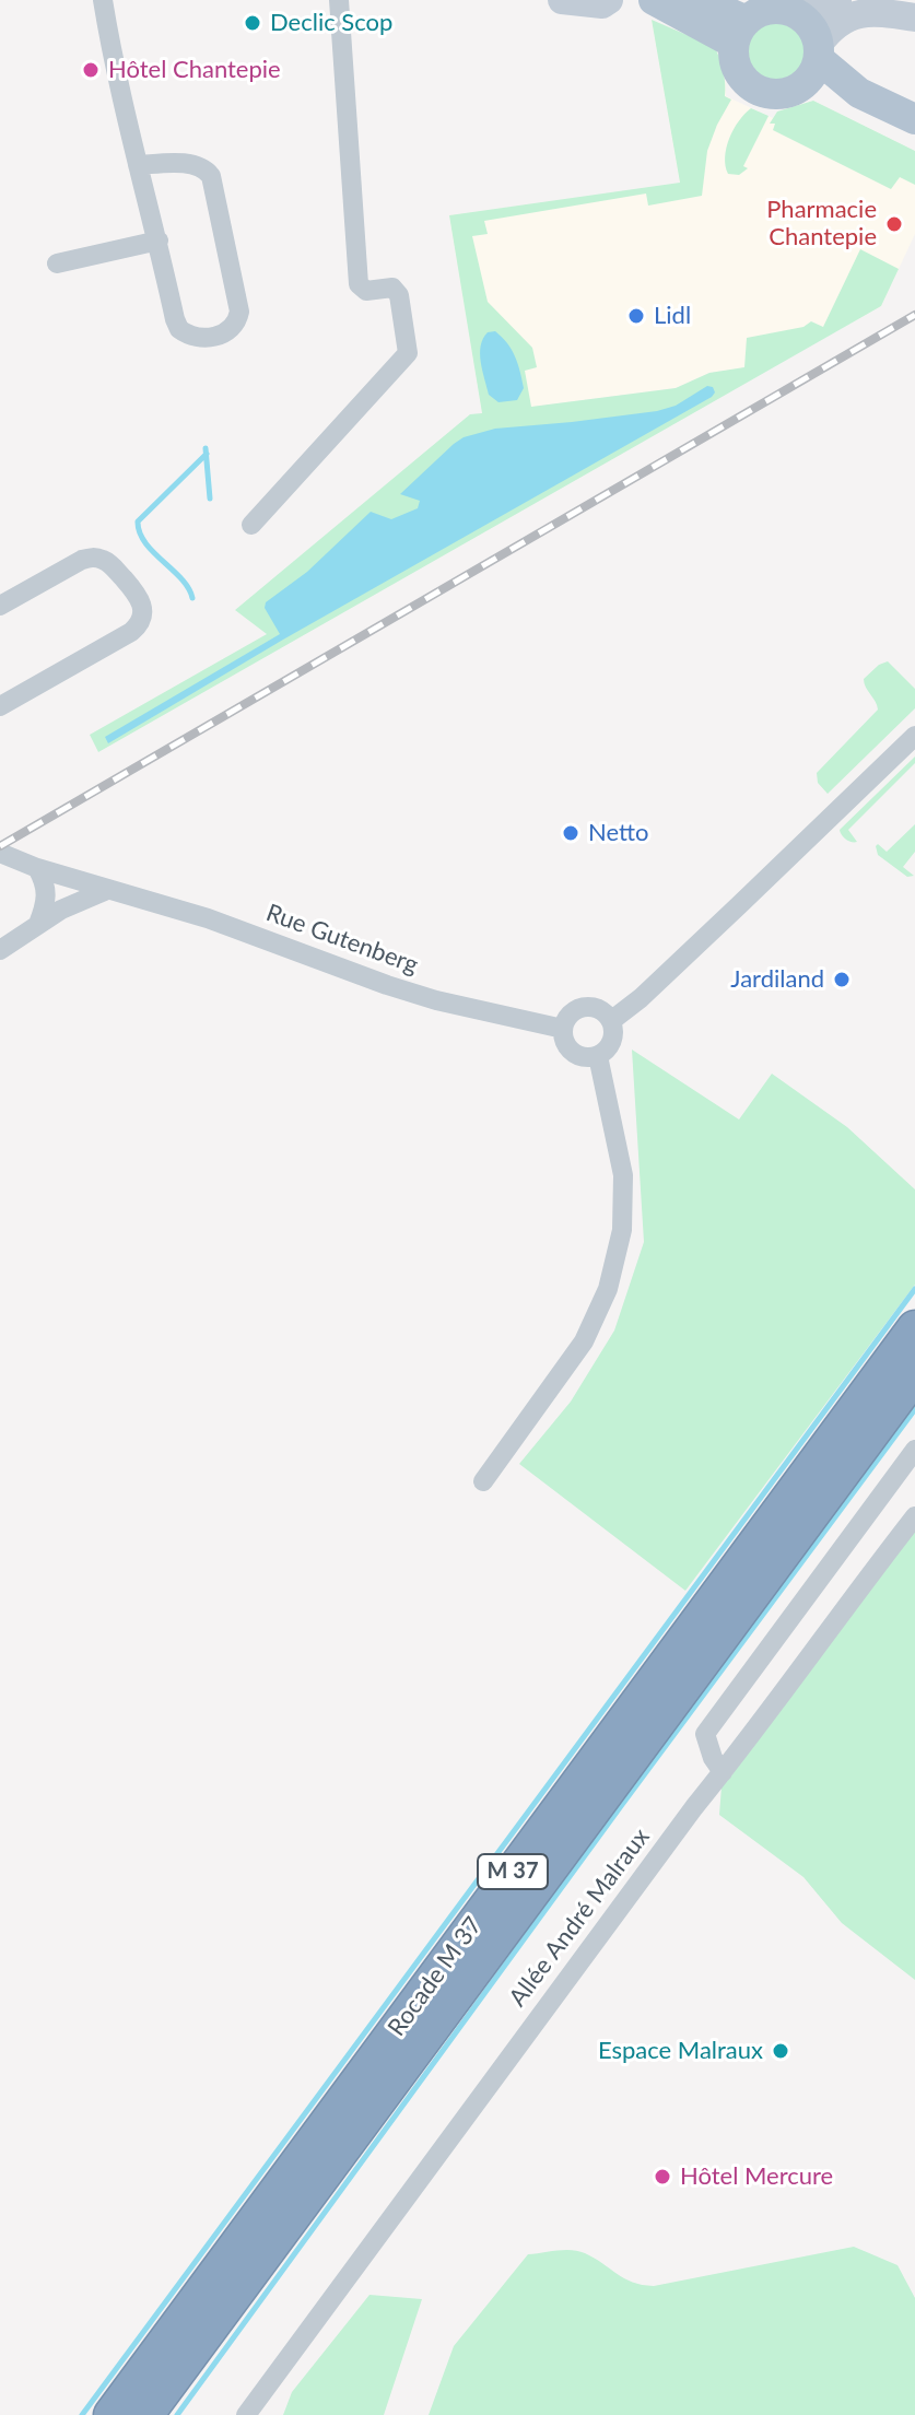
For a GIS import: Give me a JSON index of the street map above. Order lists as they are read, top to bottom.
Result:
{
  "streets": {
    "highway": ["M 37", "Rocade M 37"],
    "street": ["Rue Gutenberg", "Allée André Malraux"]
  },
  "places": [
    "Declic Scop",
    "Hôtel Chantepie",
    "Pharmacie Chantepie",
    "Lidl",
    "Netto",
    "Jardiland",
    "Espace Malraux",
    "Hôtel Mercure"
  ]
}
